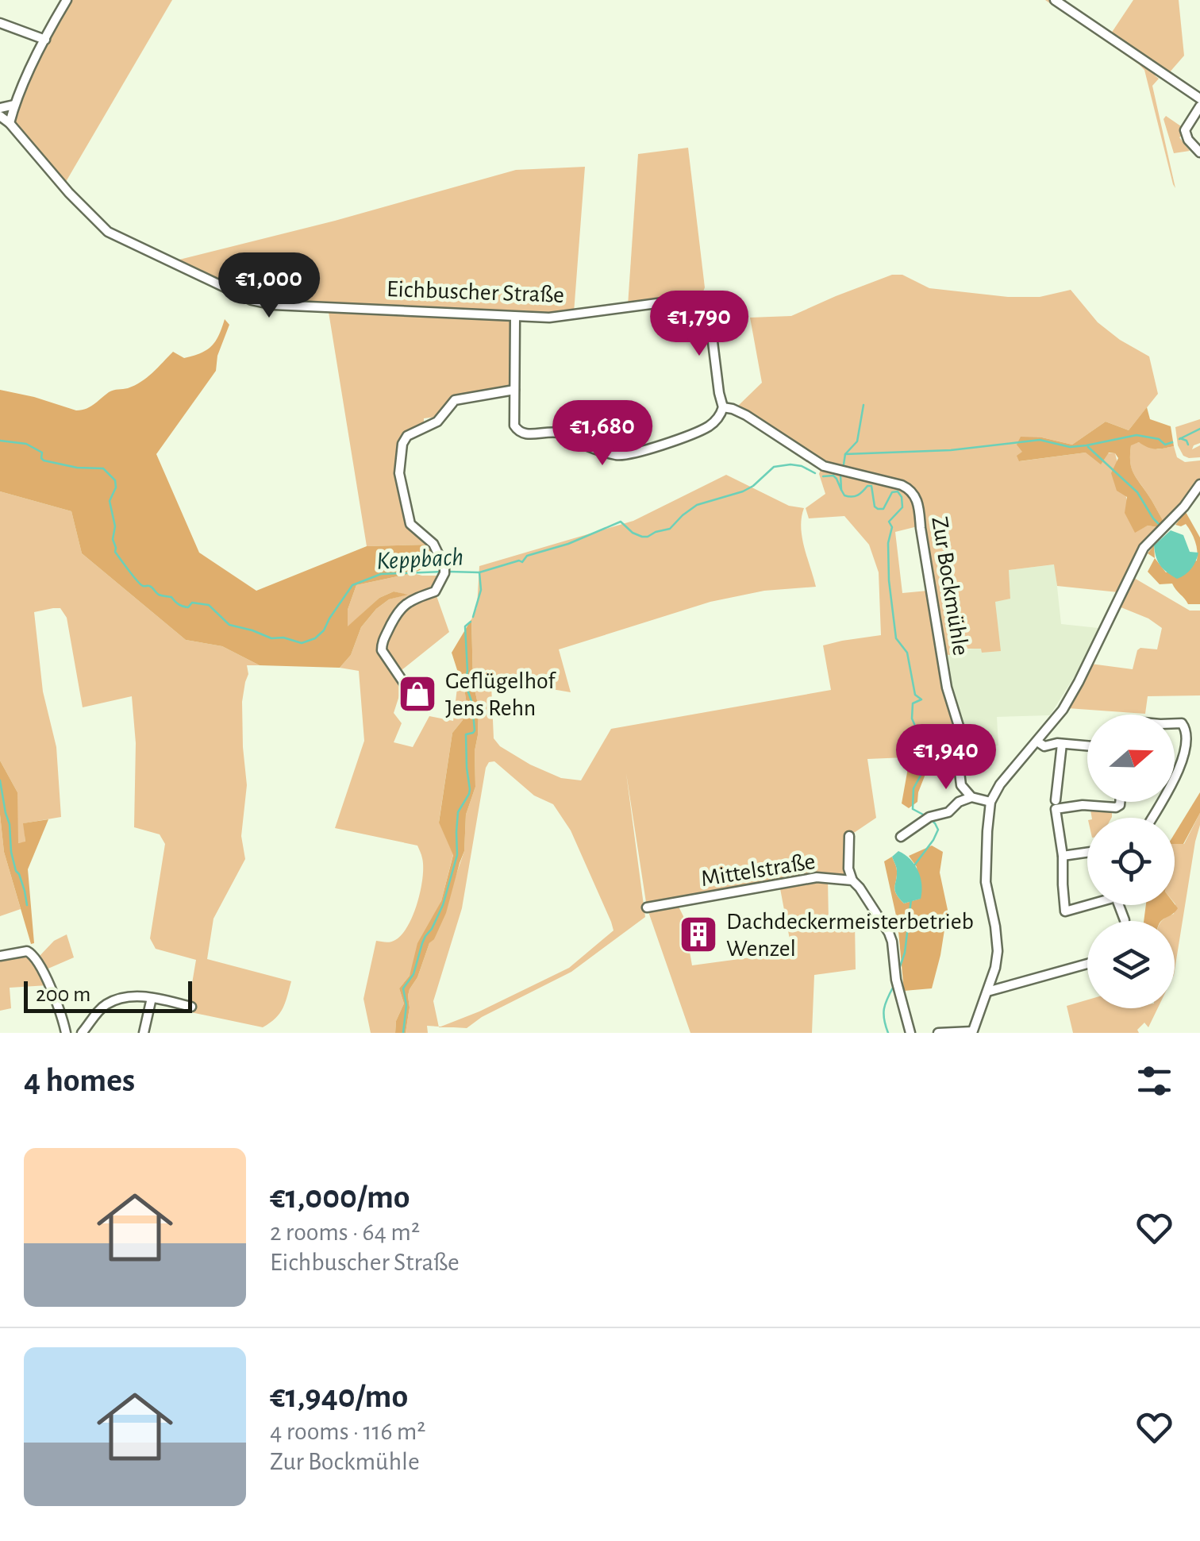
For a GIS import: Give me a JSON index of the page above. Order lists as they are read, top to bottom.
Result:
{
  "streets": {
    "street": ["Eichbuscher Straße", "Zur Bockmühle", "Mittelstraße"]
  },
  "crossings": [
    ["Eichbuscher Straße", "Zur Bockmühle"]
  ],
  "water": ["Keppbach"],
  "places": {
    "shop": ["Geflügelhof Jens Rehn"],
    "building": ["Dachdeckermeisterbetrieb Wenzel"]
  },
  "scale_bar": "200 m",
  "north": "right",
  "page": {
    "price": [
      "€1,000",
      "€1,790",
      "€1,680",
      "€1,940"
    ],
    "scale": "200 m",
    "heading": "4 homes",
    "list": [
      {
        "name": "€1,000/mo",
        "note": "2 rooms · 64 m² · Eichbuscher Straße"
      },
      {
        "name": "€1,940/mo",
        "note": "4 rooms · 116 m² · Zur Bockmühle"
      }
    ]
  }
}
